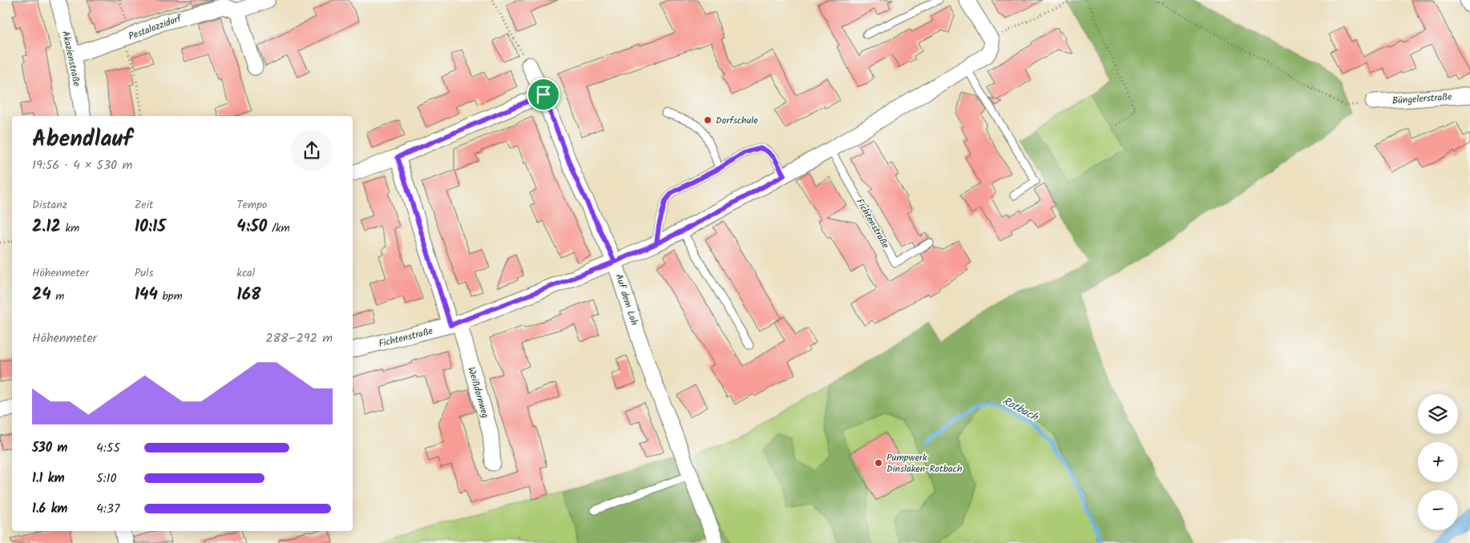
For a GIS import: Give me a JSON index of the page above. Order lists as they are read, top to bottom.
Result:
{
  "streets": {
    "street": [
      "Pestalozzidorf",
      "Akazienstraße",
      "Büngelerstraße",
      "Fichtenstraße",
      "Auf dem Loh",
      "Weißdornweg"
    ]
  },
  "crossings": [
    ["Pestalozzidorf", "Akazienstraße"],
    ["Fichtenstraße", "Auf dem Loh"],
    ["Fichtenstraße", "Weißdornweg"]
  ],
  "water": ["Rotbach"],
  "places": ["Dorfschule", "Pumpwerk Dinslaken-Rotbach"],
  "page": {
    "heading": ["Abendlauf", "19:56 · 4 × 530 m"],
    "stats": [
      ["Distanz", "2.12 km"],
      ["Zeit", "10:15"],
      ["Tempo", "4:50 /km"],
      ["Höhenmeter", "24 m"],
      ["Puls", "144 bpm"],
      ["kcal", "168"]
    ],
    "chart": ["Höhenmeter", "288–292 m"],
    "map_buttons": ["+", "−"],
    "list": [
      {
        "name": "530 m",
        "note": "4:55"
      },
      {
        "name": "1.1 km",
        "note": "5:10"
      },
      {
        "name": "1.6 km",
        "note": "4:37"
      }
    ]
  }
}
